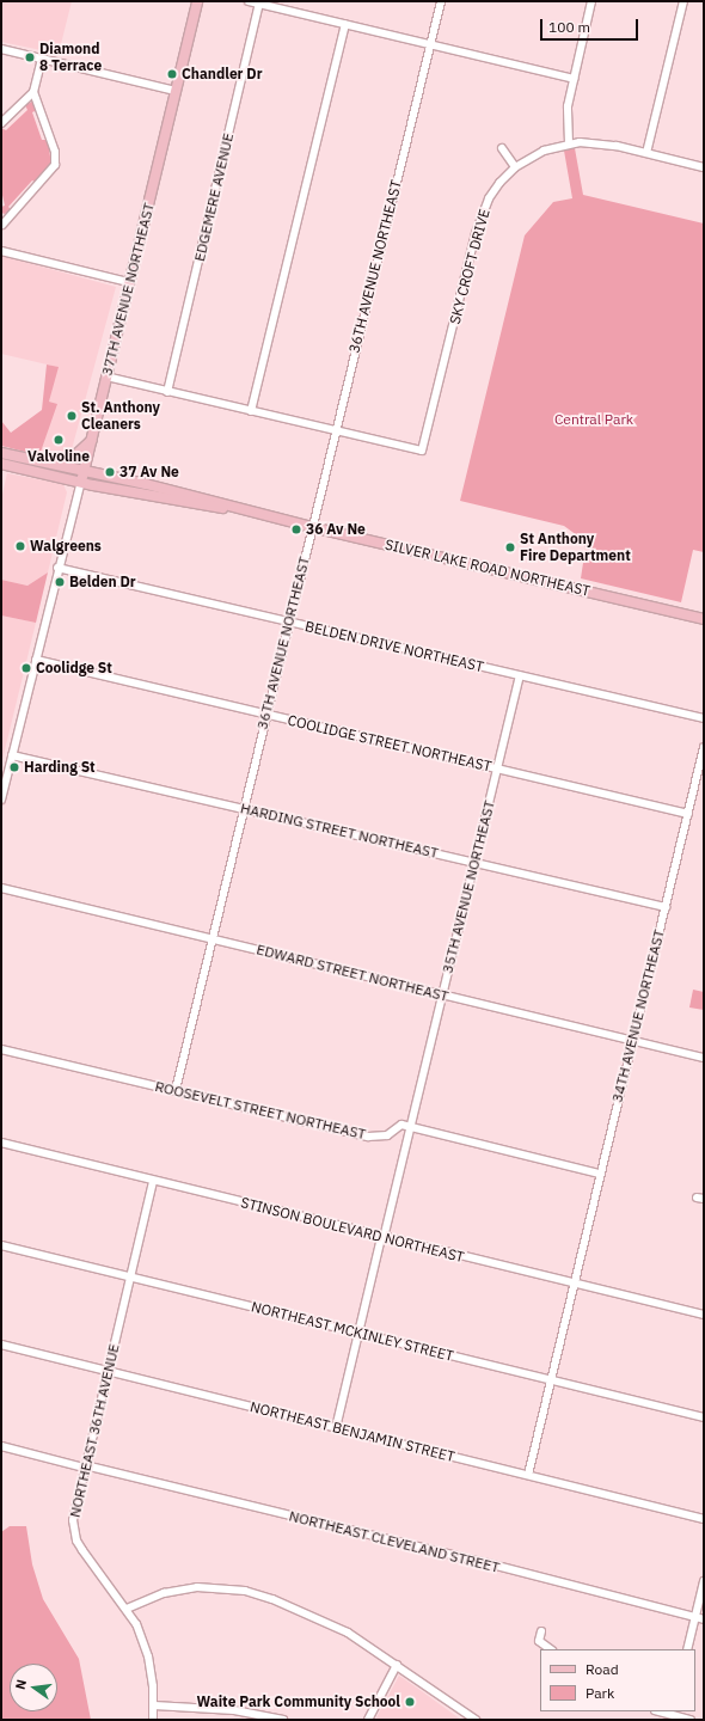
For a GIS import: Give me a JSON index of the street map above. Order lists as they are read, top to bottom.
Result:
{
  "streets": {
    "main road": ["37TH AVENUE NORTHEAST", "SILVER LAKE ROAD NORTHEAST"],
    "street": [
      "EDGEMERE AVENUE",
      "36TH AVENUE NORTHEAST",
      "SKY CROFT DRIVE",
      "BELDEN DRIVE NORTHEAST",
      "COOLIDGE STREET NORTHEAST",
      "HARDING STREET NORTHEAST",
      "35TH AVENUE NORTHEAST",
      "EDWARD STREET NORTHEAST",
      "34TH AVENUE NORTHEAST",
      "ROOSEVELT STREET NORTHEAST",
      "STINSON BOULEVARD NORTHEAST",
      "NORTHEAST MCKINLEY STREET",
      "NORTHEAST 36TH AVENUE",
      "NORTHEAST BENJAMIN STREET",
      "NORTHEAST CLEVELAND STREET"
    ]
  },
  "crossings": [
    ["36TH AVENUE NORTHEAST", "SKY CROFT DRIVE"],
    ["36TH AVENUE NORTHEAST", "SILVER LAKE ROAD NORTHEAST"],
    ["36TH AVENUE NORTHEAST", "BELDEN DRIVE NORTHEAST"],
    ["36TH AVENUE NORTHEAST", "COOLIDGE STREET NORTHEAST"],
    ["36TH AVENUE NORTHEAST", "HARDING STREET NORTHEAST"],
    ["36TH AVENUE NORTHEAST", "EDWARD STREET NORTHEAST"],
    ["36TH AVENUE NORTHEAST", "ROOSEVELT STREET NORTHEAST"],
    ["37TH AVENUE NORTHEAST", "SILVER LAKE ROAD NORTHEAST"],
    ["37TH AVENUE NORTHEAST", "BELDEN DRIVE NORTHEAST"],
    ["37TH AVENUE NORTHEAST", "COOLIDGE STREET NORTHEAST"],
    ["37TH AVENUE NORTHEAST", "HARDING STREET NORTHEAST"],
    ["BELDEN DRIVE NORTHEAST", "35TH AVENUE NORTHEAST"],
    ["COOLIDGE STREET NORTHEAST", "35TH AVENUE NORTHEAST"],
    ["COOLIDGE STREET NORTHEAST", "34TH AVENUE NORTHEAST"],
    ["HARDING STREET NORTHEAST", "35TH AVENUE NORTHEAST"],
    ["HARDING STREET NORTHEAST", "34TH AVENUE NORTHEAST"],
    ["35TH AVENUE NORTHEAST", "EDWARD STREET NORTHEAST"],
    ["35TH AVENUE NORTHEAST", "ROOSEVELT STREET NORTHEAST"],
    ["35TH AVENUE NORTHEAST", "STINSON BOULEVARD NORTHEAST"],
    ["35TH AVENUE NORTHEAST", "NORTHEAST MCKINLEY STREET"],
    ["35TH AVENUE NORTHEAST", "NORTHEAST BENJAMIN STREET"],
    ["EDWARD STREET NORTHEAST", "34TH AVENUE NORTHEAST"],
    ["34TH AVENUE NORTHEAST", "STINSON BOULEVARD NORTHEAST"],
    ["34TH AVENUE NORTHEAST", "NORTHEAST MCKINLEY STREET"],
    ["34TH AVENUE NORTHEAST", "NORTHEAST BENJAMIN STREET"],
    ["STINSON BOULEVARD NORTHEAST", "NORTHEAST 36TH AVENUE"],
    ["NORTHEAST MCKINLEY STREET", "NORTHEAST 36TH AVENUE"],
    ["NORTHEAST 36TH AVENUE", "NORTHEAST BENJAMIN STREET"],
    ["NORTHEAST 36TH AVENUE", "NORTHEAST CLEVELAND STREET"]
  ],
  "parks": ["Central Park"],
  "places": [
    "Diamond 8 Terrace",
    "Chandler Dr",
    "St. Anthony Cleaners",
    "Valvoline",
    "37 Av Ne",
    "36 Av Ne",
    "Walgreens",
    "St Anthony Fire Department",
    "Belden Dr",
    "Coolidge St",
    "Harding St",
    "Waite Park Community School"
  ],
  "legend": ["Road", "Park"],
  "scale_bar": "100 m",
  "north": "left"
}
